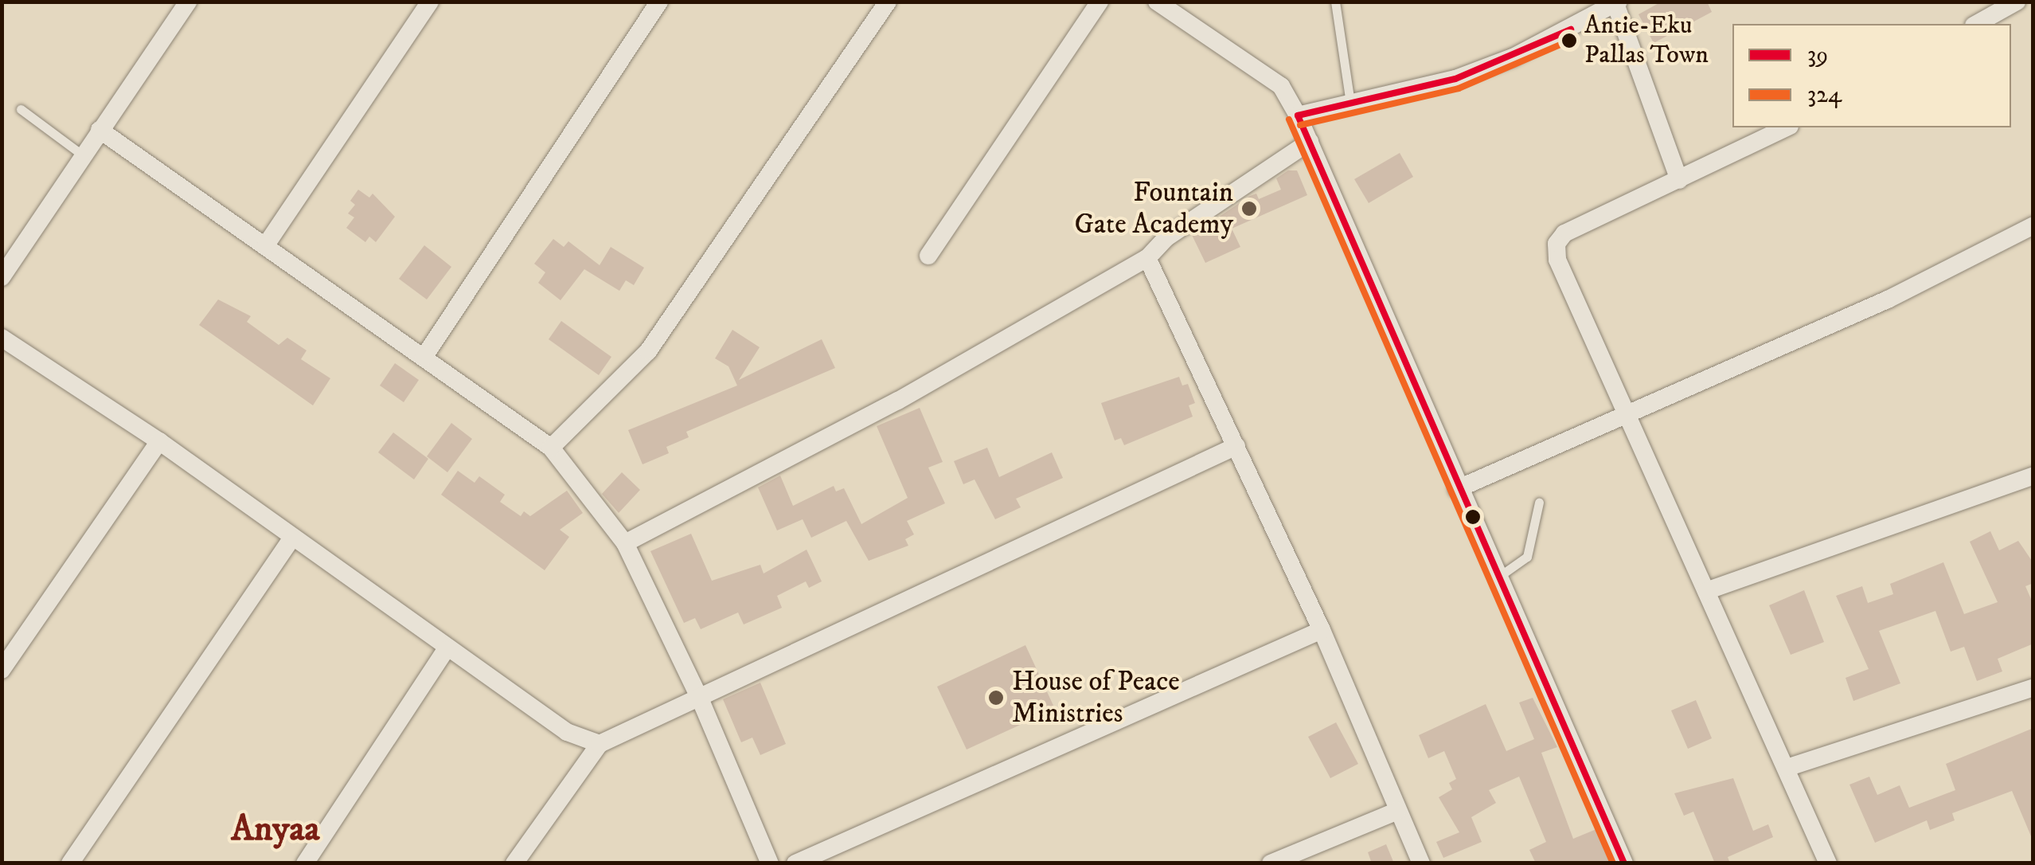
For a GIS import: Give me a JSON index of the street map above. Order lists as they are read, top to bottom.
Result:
{
  "districts": ["Anyaa"],
  "places": ["Antie-Eku Pallas Town", "Fountain Gate Academy", "House of Peace Ministries"],
  "lines": ["transit line 39", "transit line 324"],
  "legend": ["39", "324"]
}
